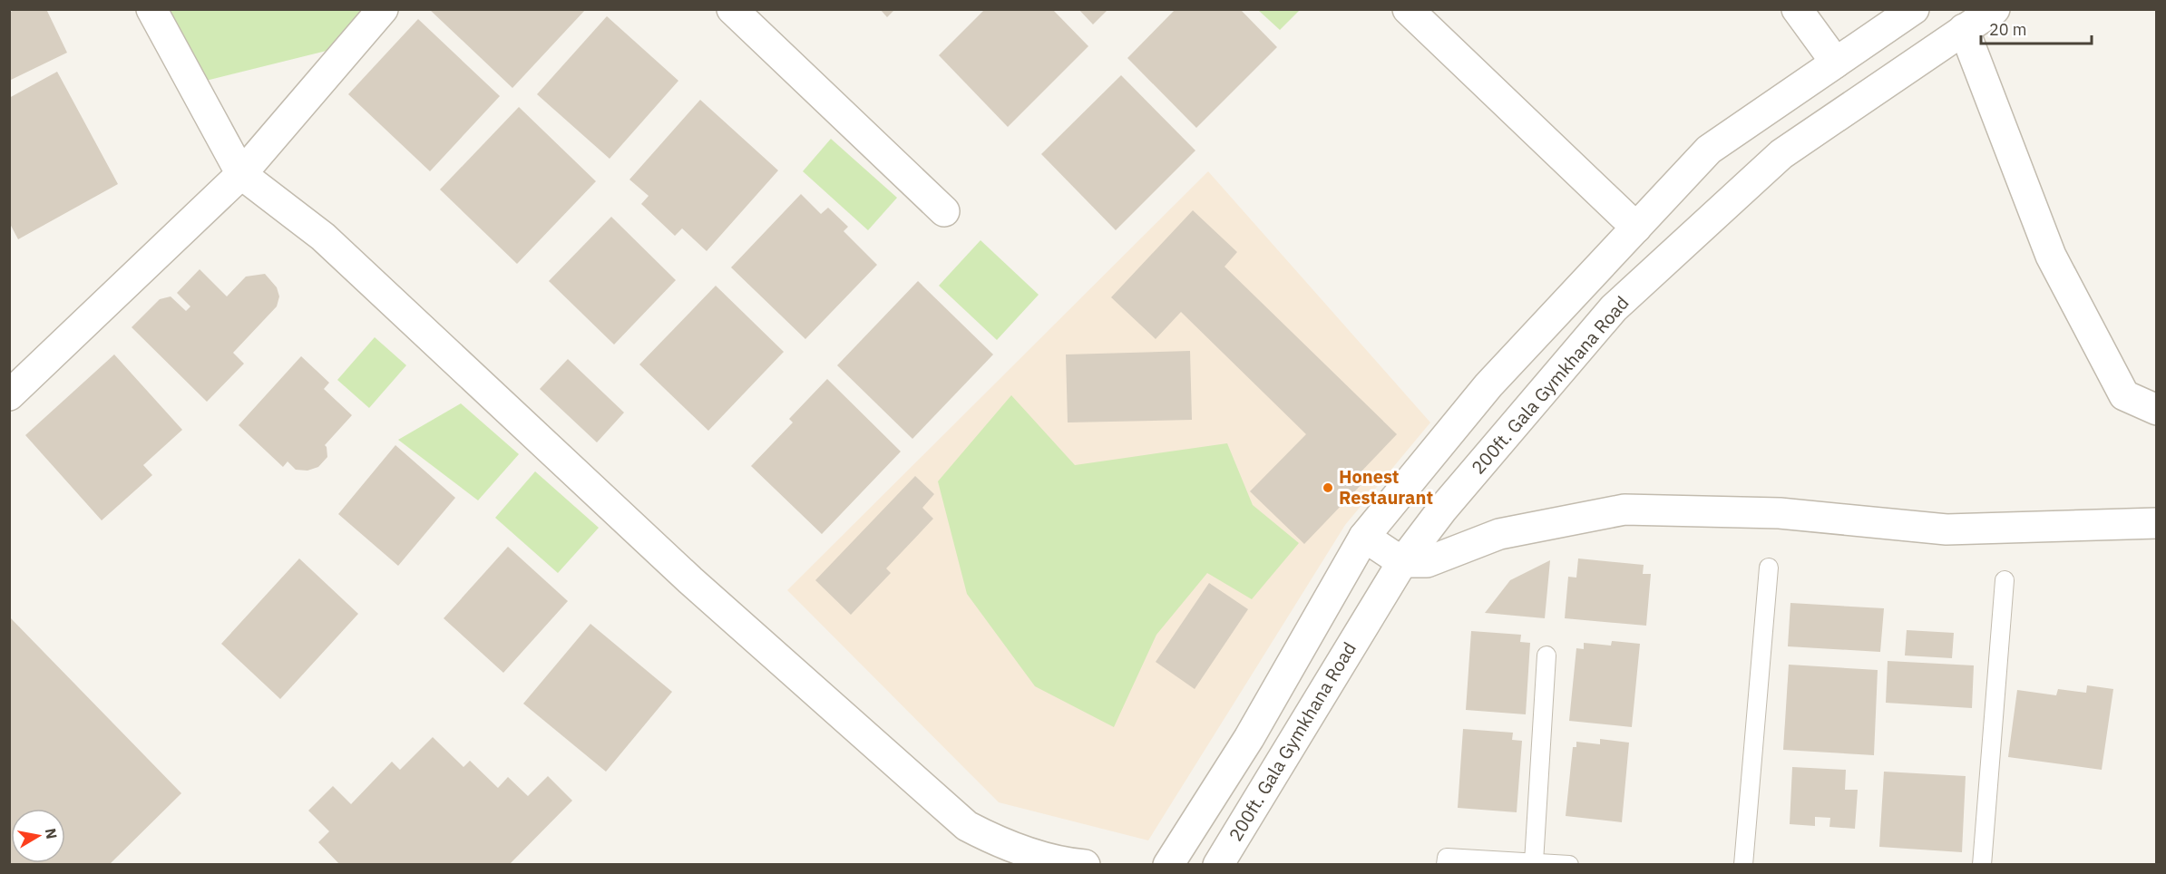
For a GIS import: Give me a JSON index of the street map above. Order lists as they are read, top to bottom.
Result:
{
  "streets": {
    "street": ["200ft. Gala Gymkhana Road"]
  },
  "places": ["Honest Restaurant"],
  "scale_bar": "20 m",
  "north": "right"
}
